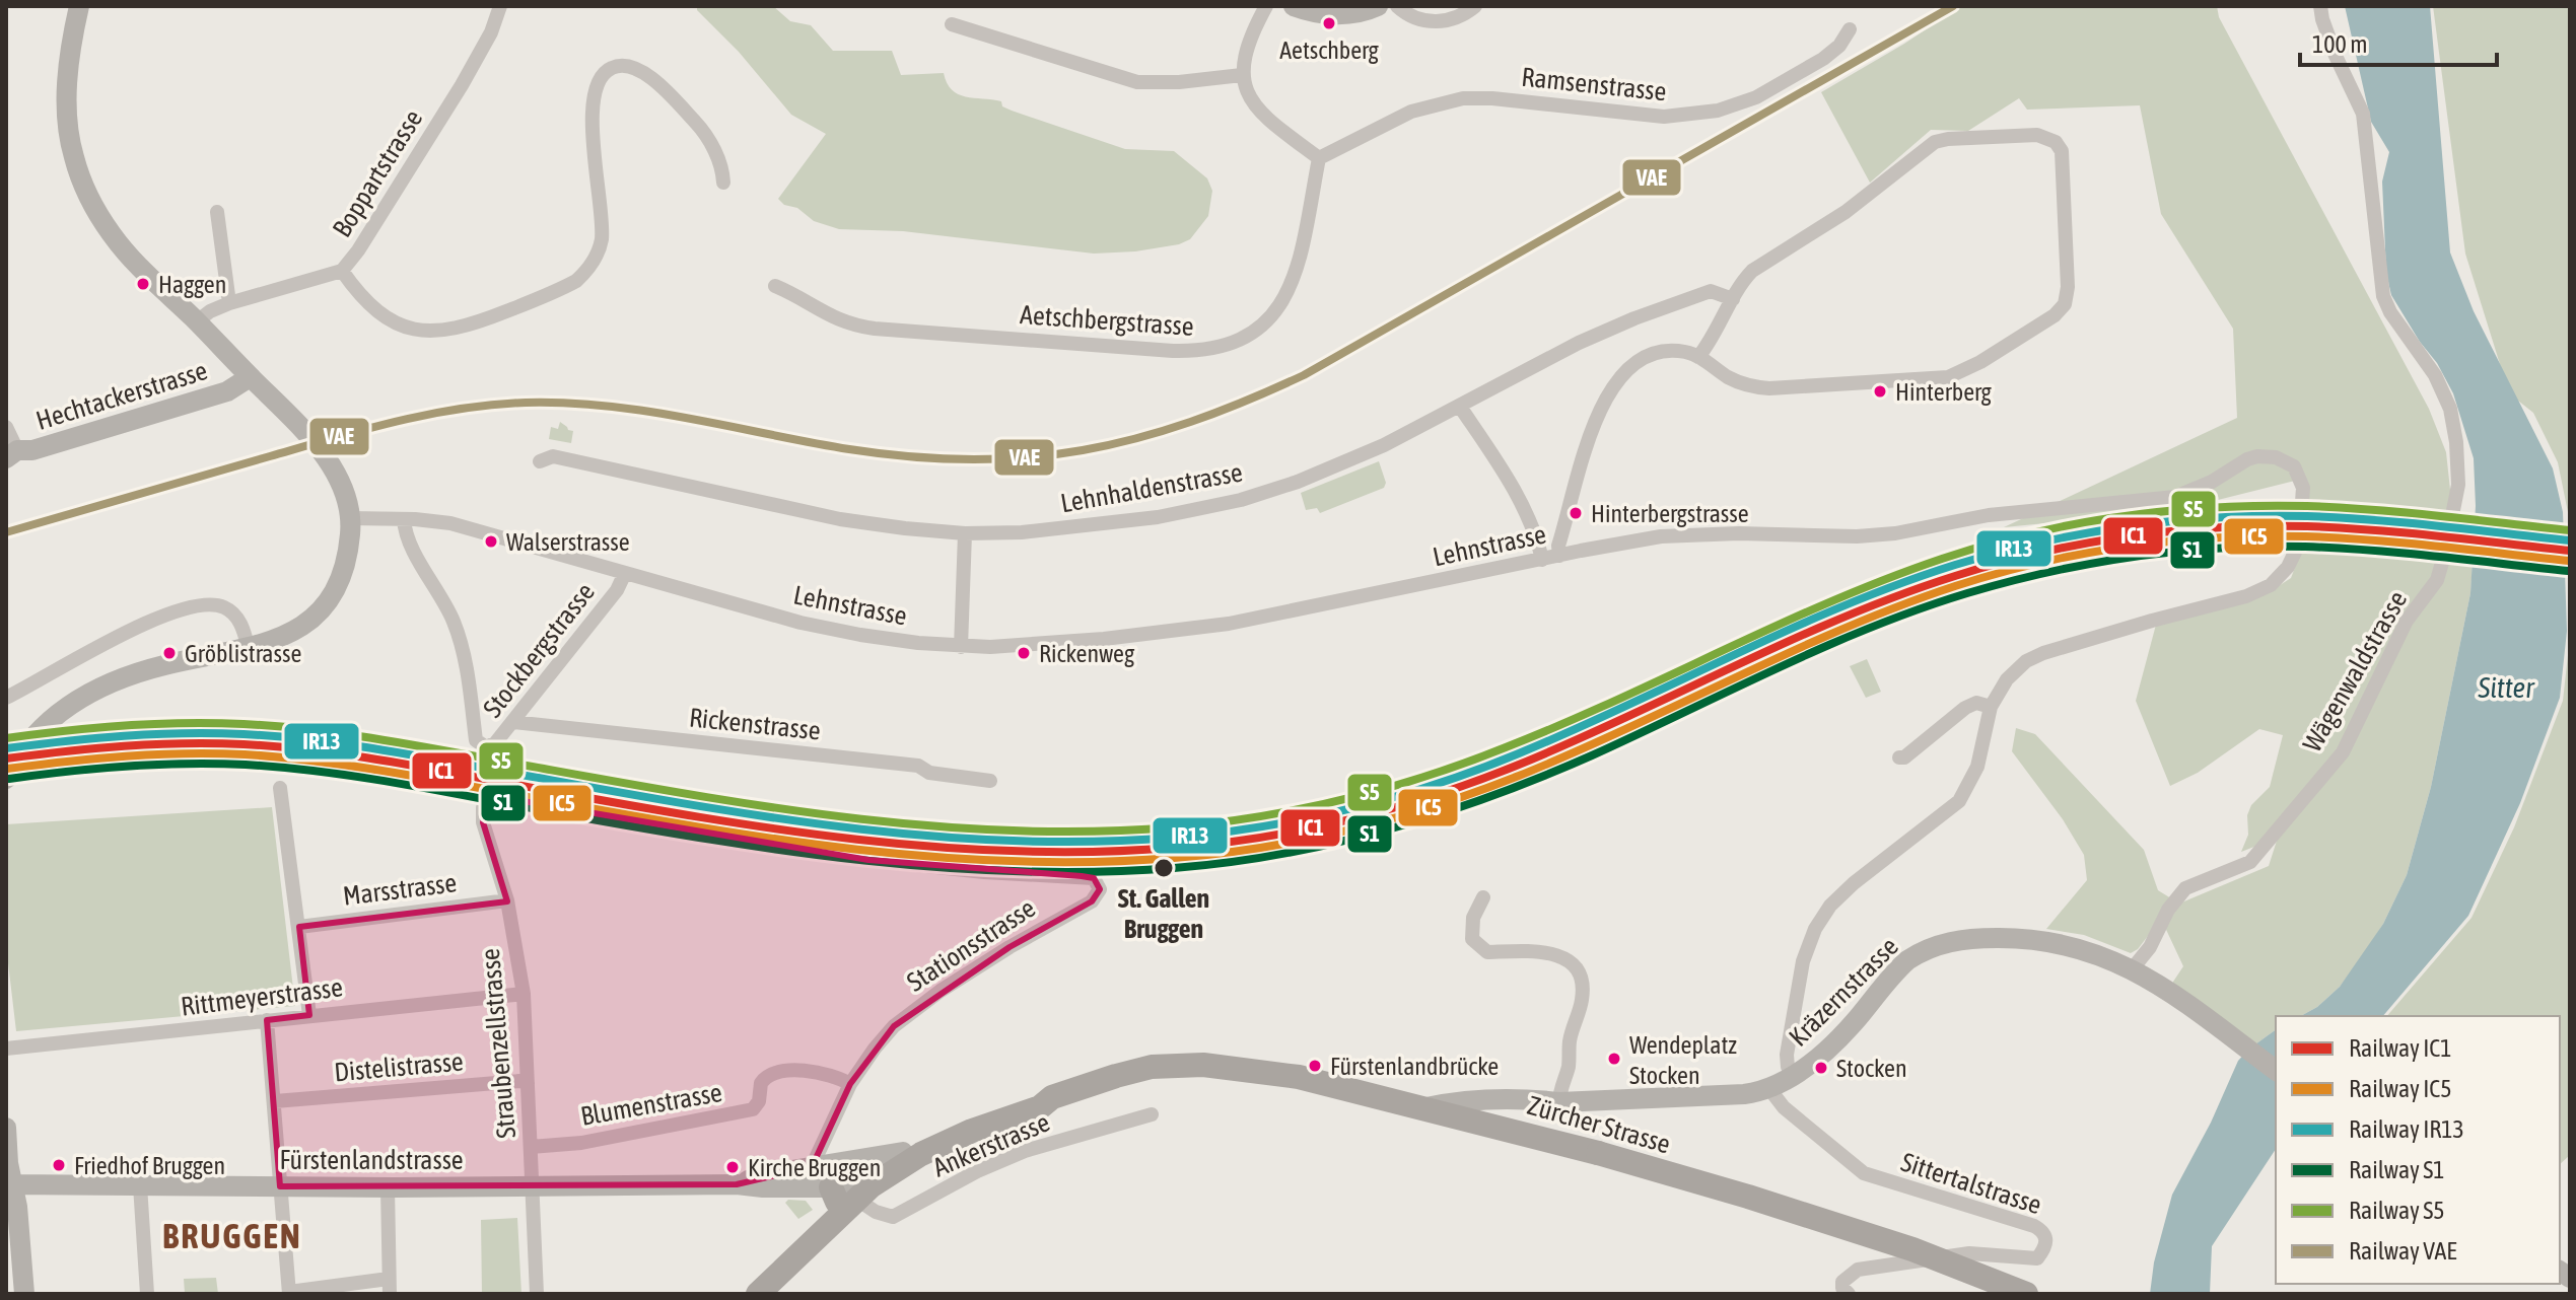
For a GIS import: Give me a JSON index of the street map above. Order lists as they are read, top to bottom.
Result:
{
  "streets": {
    "main road": ["Zürcher Strasse"],
    "street": [
      "Ramsenstrasse",
      "Boppartstrasse",
      "Aetschbergstrasse",
      "Hechtackerstrasse",
      "Lehnhaldenstrasse",
      "Lehnstrasse",
      "Stockbergstrasse",
      "Wägenwaldstrasse",
      "Rickenstrasse",
      "Marsstrasse",
      "Stationsstrasse",
      "Kräzernstrasse",
      "Rittmeyerstrasse",
      "Straubenzellstrasse",
      "Distelistrasse",
      "Blumenstrasse",
      "Ankerstrasse",
      "Fürstenlandstrasse",
      "Sittertalstrasse"
    ]
  },
  "crossings": [
    ["Ramsenstrasse", "Aetschbergstrasse"],
    ["Lehnstrasse", "Stockbergstrasse"],
    ["Lehnstrasse", "Kräzernstrasse"],
    ["Stockbergstrasse", "Rickenstrasse"],
    ["Wägenwaldstrasse", "Kräzernstrasse"],
    ["Marsstrasse", "Straubenzellstrasse"],
    ["Stationsstrasse", "Straubenzellstrasse"],
    ["Stationsstrasse", "Blumenstrasse"],
    ["Stationsstrasse", "Fürstenlandstrasse"],
    ["Kräzernstrasse", "Zürcher Strasse"],
    ["Kräzernstrasse", "Sittertalstrasse"],
    ["Rittmeyerstrasse", "Straubenzellstrasse"],
    ["Straubenzellstrasse", "Distelistrasse"],
    ["Straubenzellstrasse", "Blumenstrasse"],
    ["Straubenzellstrasse", "Fürstenlandstrasse"],
    ["Zürcher Strasse", "Ankerstrasse"],
    ["Zürcher Strasse", "Fürstenlandstrasse"],
    ["Ankerstrasse", "Fürstenlandstrasse"]
  ],
  "districts": ["BRUGGEN"],
  "water": ["Sitter"],
  "places": [
    "Aetschberg",
    "Haggen",
    "Hinterberg",
    "Hinterbergstrasse",
    "Walserstrasse",
    "Gröblistrasse",
    "Rickenweg",
    "St. Gallen Bruggen",
    "Wendeplatz Stocken",
    "Fürstenlandbrücke",
    "Stocken",
    "Friedhof Bruggen",
    "Kirche Bruggen"
  ],
  "lines": [
    "rail line VAE",
    "rail line S5",
    "rail line IR13",
    "rail line IC1",
    "rail line IC5",
    "rail line S1"
  ],
  "legend": [
    "Railway IC1",
    "Railway IC5",
    "Railway IR13",
    "Railway S1",
    "Railway S5",
    "Railway VAE"
  ],
  "scale_bar": "100 m"
}
